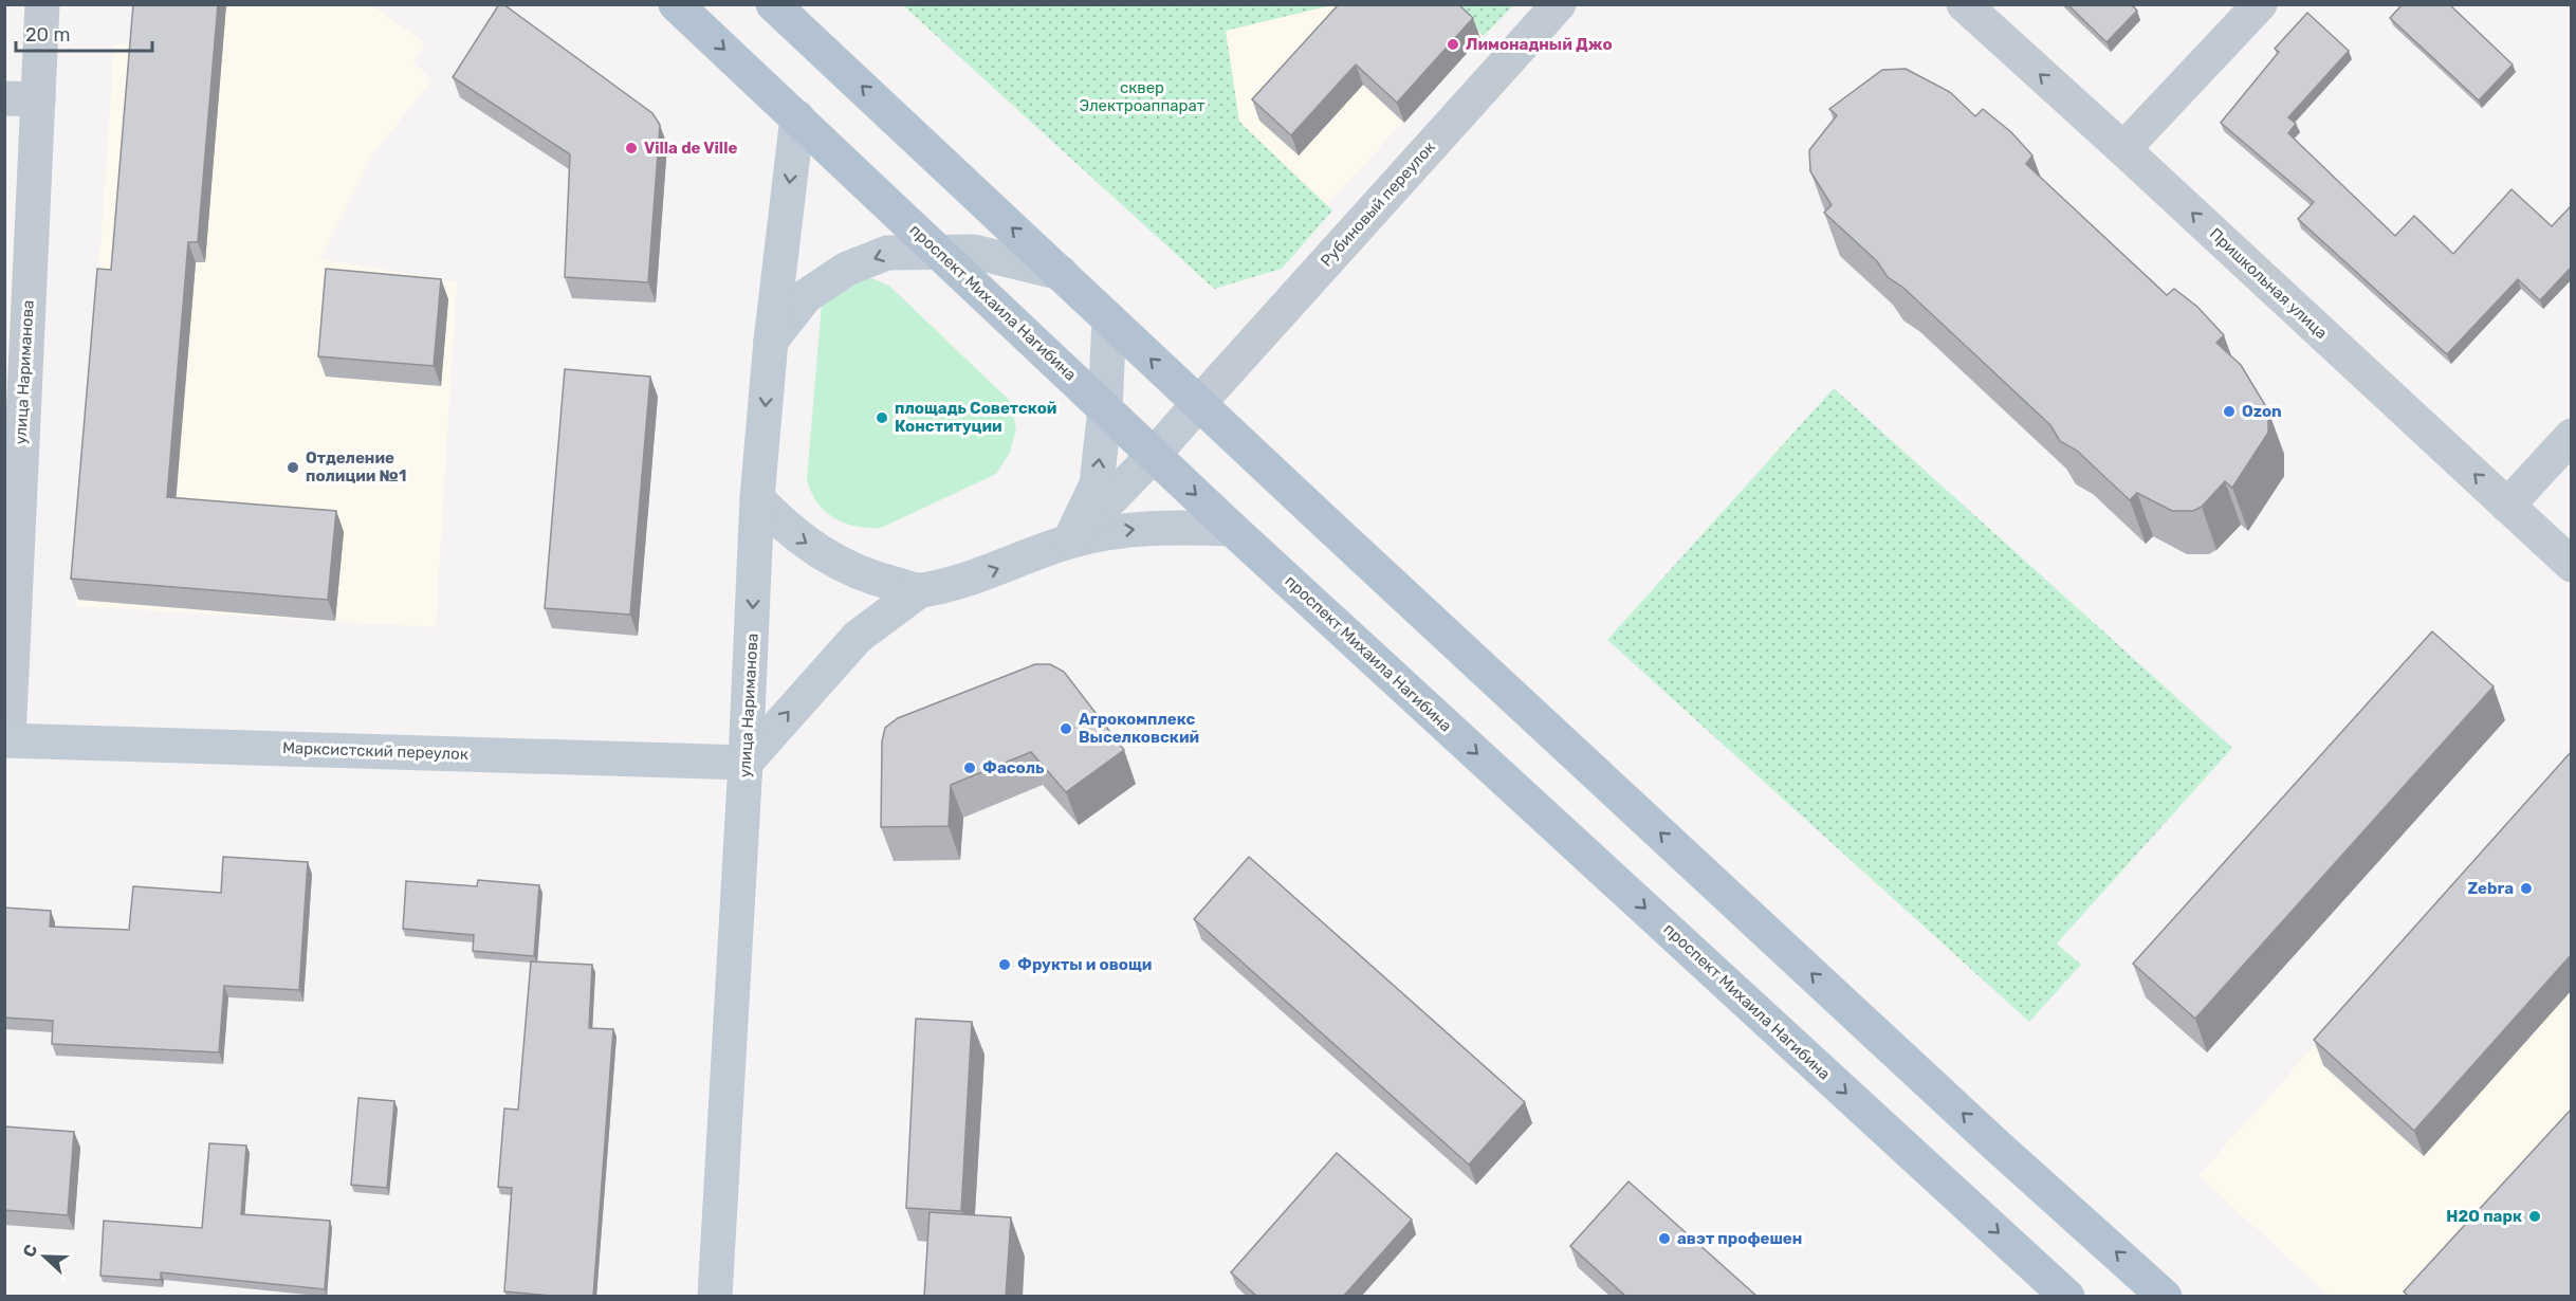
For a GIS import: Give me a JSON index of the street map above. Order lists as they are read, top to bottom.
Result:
{
  "streets": {
    "main road": ["проспект Михаила Нагибина"],
    "street": [
      "Рубиновый переулок",
      "Пришкольная улица",
      "улица Нариманова",
      "Марксистский переулок"
    ]
  },
  "crossings": [
    ["проспект Михаила Нагибина", "улица Нариманова"],
    ["улица Нариманова", "Марксистский переулок"]
  ],
  "one_way": ["Пришкольная улица"],
  "parks": ["cквер Электроаппарат"],
  "places": [
    "Лимонадный Джо",
    "Villa de Ville",
    "Ozon",
    "площадь Советской Конституции",
    "Отделение полиции №1",
    "Агрокомплекс Выселковский",
    "Фасоль",
    "Zebra",
    "Фрукты и овощи",
    "H2O парк",
    "авэт профешен"
  ],
  "scale_bar": "20 m",
  "north": "left"
}
